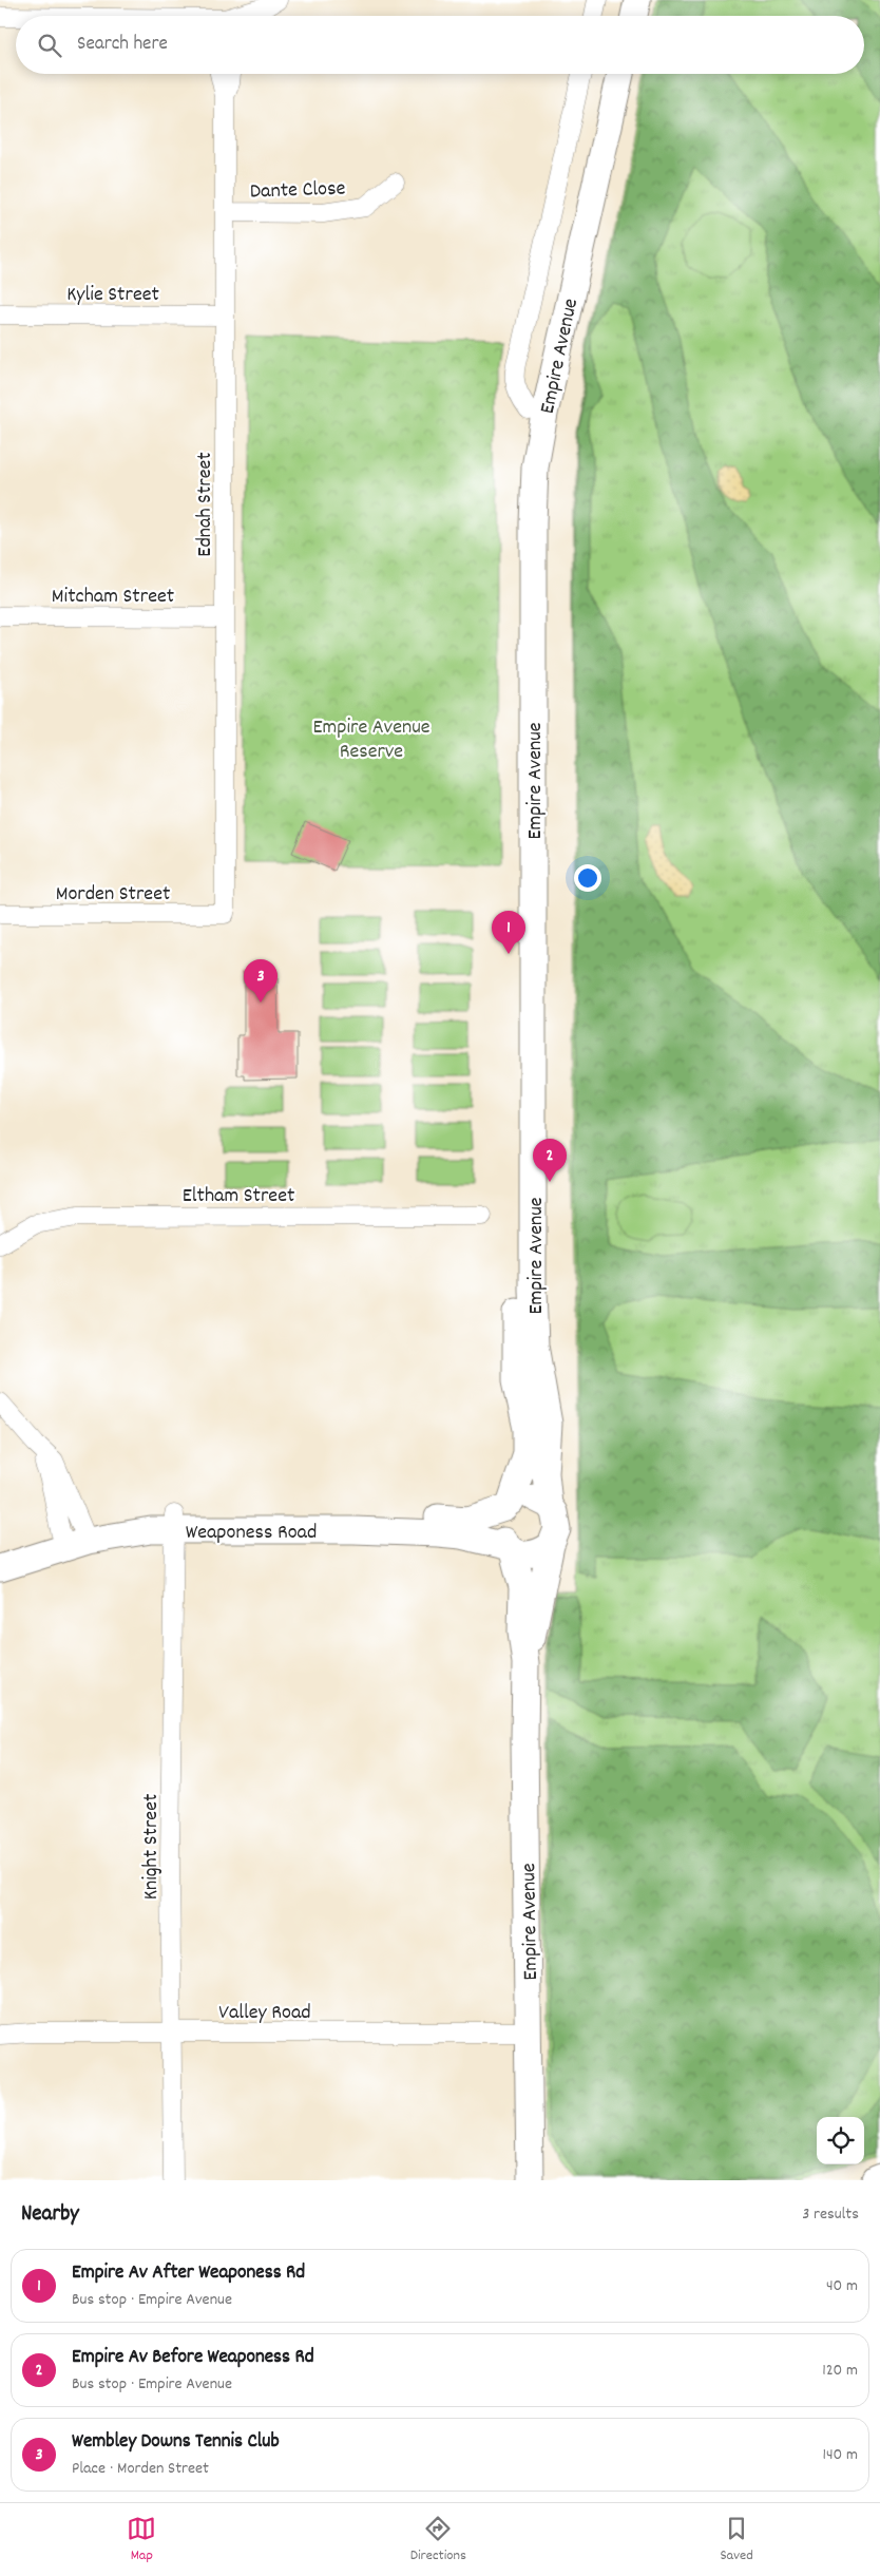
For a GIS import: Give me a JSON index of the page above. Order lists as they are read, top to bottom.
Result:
{
  "streets": {
    "main road": ["Empire Avenue", "Weaponess Road"],
    "street": [
      "Dante Close",
      "Kylie Street",
      "Ednah Street",
      "Mitcham Street",
      "Morden Street",
      "Eltham Street",
      "Knight Street",
      "Valley Road"
    ]
  },
  "crossings": [
    ["Dante Close", "Ednah Street"],
    ["Kylie Street", "Ednah Street"],
    ["Empire Avenue", "Weaponess Road"],
    ["Empire Avenue", "Valley Road"],
    ["Ednah Street", "Mitcham Street"],
    ["Ednah Street", "Morden Street"],
    ["Weaponess Road", "Knight Street"],
    ["Knight Street", "Valley Road"]
  ],
  "parks": ["Empire Avenue Reserve"],
  "page": {
    "search": "Search here",
    "pins": ["1", "3", "2"],
    "heading": ["Nearby", "3 results"],
    "list": [
      {
        "mark": "1",
        "name": "Empire Av After Weaponess Rd",
        "note": "Bus stop · Empire Avenue",
        "value": "40 m"
      },
      {
        "mark": "2",
        "name": "Empire Av Before Weaponess Rd",
        "note": "Bus stop · Empire Avenue",
        "value": "120 m"
      },
      {
        "mark": "3",
        "name": "Wembley Downs Tennis Club",
        "note": "Place · Morden Street",
        "value": "140 m"
      }
    ],
    "nav": ["Map", "Directions", "Saved"]
  }
}
